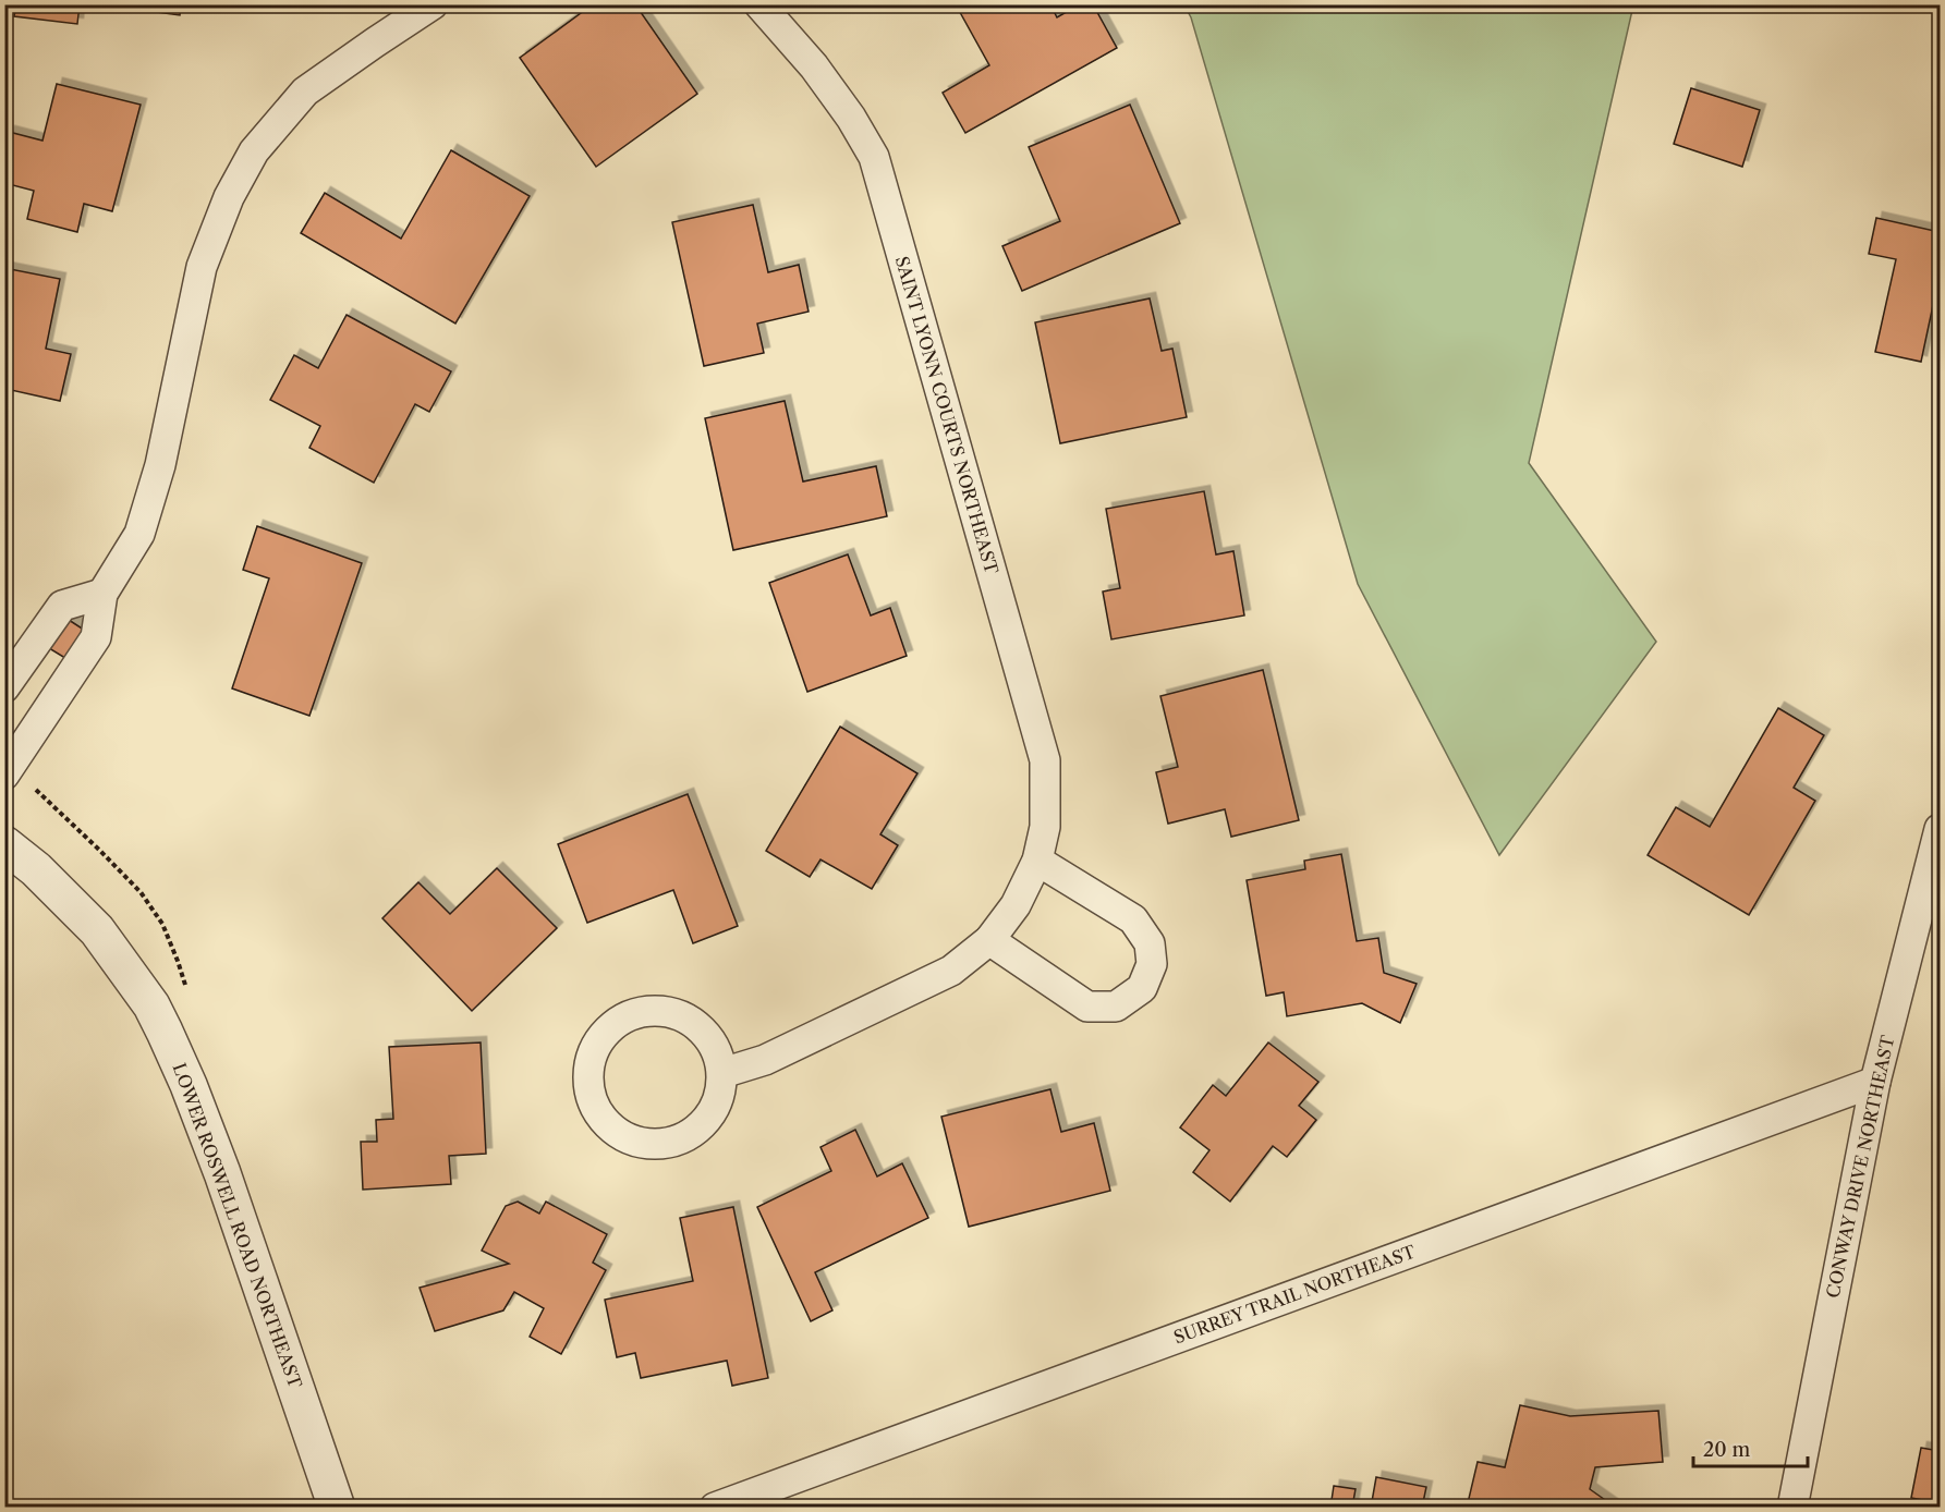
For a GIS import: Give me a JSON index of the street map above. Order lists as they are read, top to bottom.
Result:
{
  "streets": {
    "street": [
      "SAINT LYONN COURTS NORTHEAST",
      "CONWAY DRIVE NORTHEAST",
      "LOWER ROSWELL ROAD NORTHEAST",
      "SURREY TRAIL NORTHEAST"
    ]
  },
  "crossings": [
    ["CONWAY DRIVE NORTHEAST", "SURREY TRAIL NORTHEAST"]
  ],
  "scale_bar": "20 m"
}
